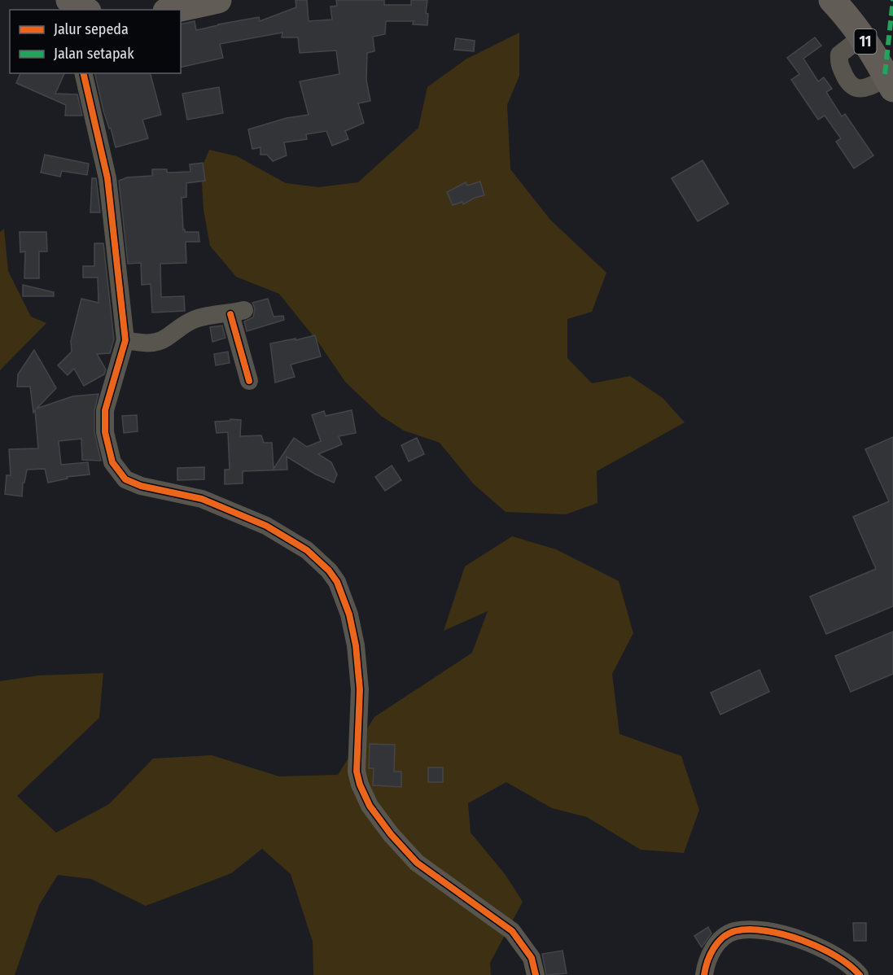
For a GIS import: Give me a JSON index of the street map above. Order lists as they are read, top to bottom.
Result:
{
  "streets": {
    "highway": ["11"]
  },
  "legend": ["Jalur sepeda", "Jalan setapak"]
}
